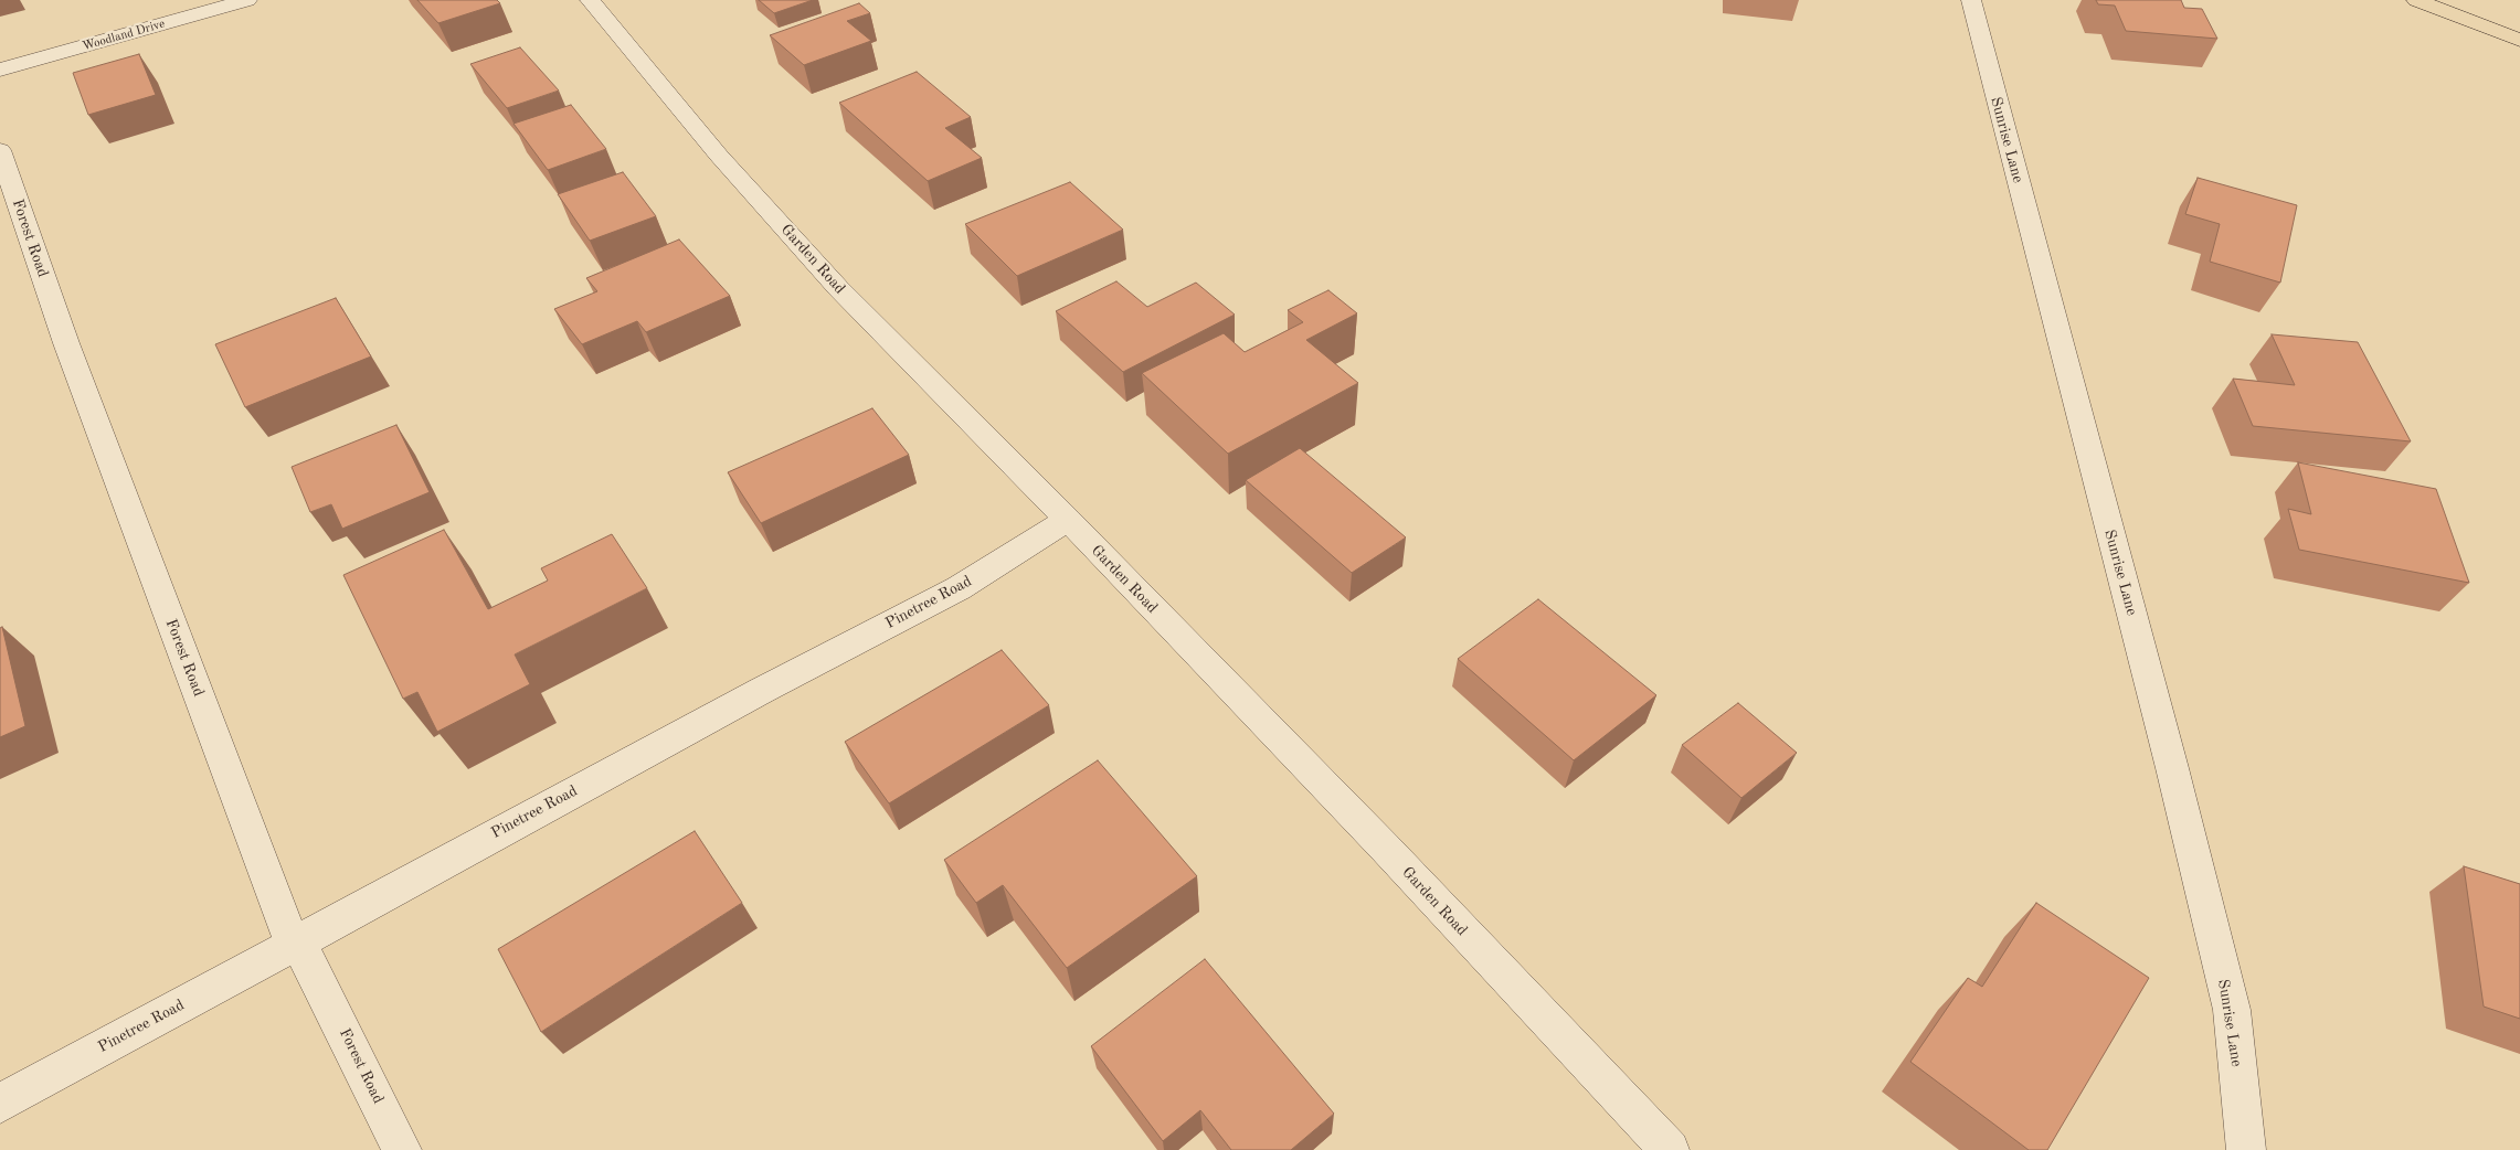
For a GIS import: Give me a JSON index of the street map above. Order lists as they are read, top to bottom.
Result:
{
  "streets": {
    "street": [
      "Woodland Drive",
      "Sunrise Lane",
      "Forest Road",
      "Garden Road",
      "Pinetree Road"
    ]
  },
  "crossings": [
    ["Forest Road", "Pinetree Road"],
    ["Garden Road", "Pinetree Road"]
  ]
}
